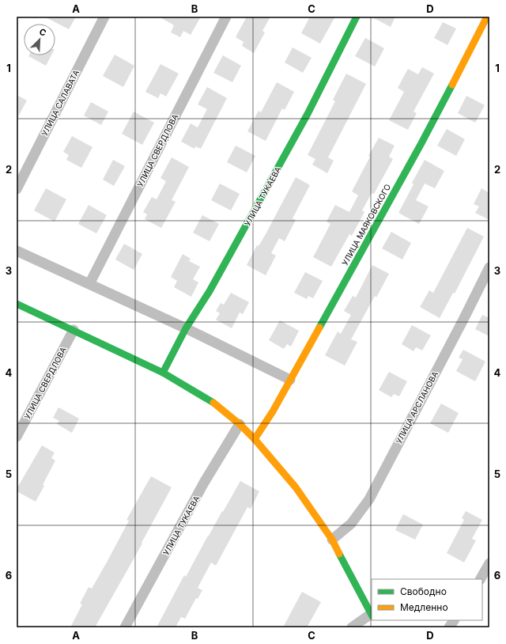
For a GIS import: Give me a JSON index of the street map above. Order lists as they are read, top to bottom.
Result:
{
  "streets": {
    "street": [
      "УЛИЦА САЛАВАТА",
      "УЛИЦА СВЕРДЛОВА",
      "УЛИЦА ТУКАЕВА",
      "УЛИЦА МАЯКОВСКОГО",
      "УЛИЦА АРСЛАНОВА"
    ]
  },
  "legend": ["Свободно", "Медленно"],
  "north": "top right",
  "grid": {
    "columns": [
      "A",
      "B",
      "C",
      "D"
    ],
    "rows": [
      "1",
      "2",
      "3",
      "4",
      "5",
      "6"
    ]
  }
}
